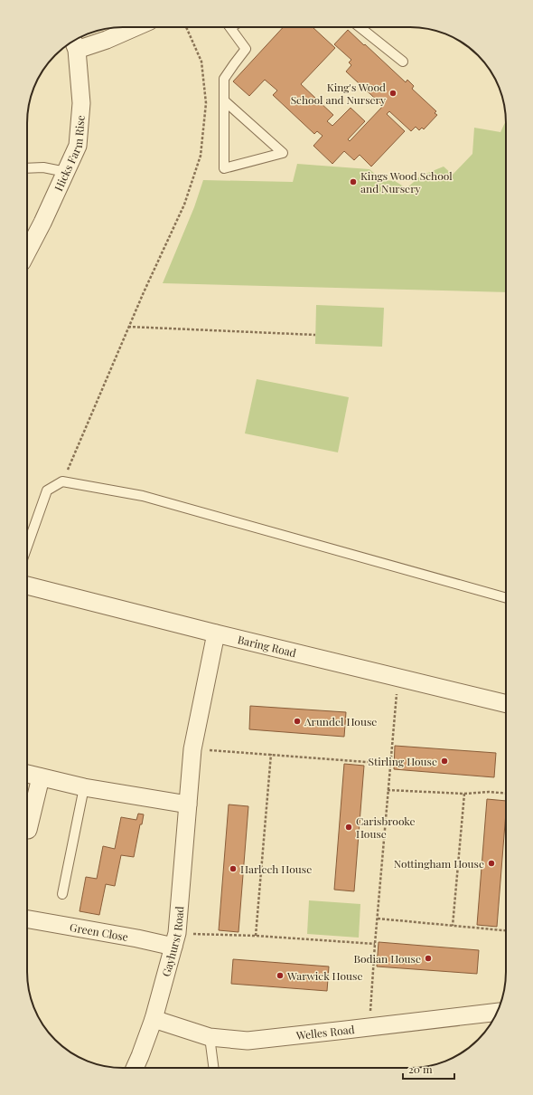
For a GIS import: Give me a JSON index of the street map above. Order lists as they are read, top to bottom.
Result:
{
  "streets": {
    "street": [
      "Hicks Farm Rise",
      "Baring Road",
      "Green Close",
      "Gayhurst Road",
      "Welles Road"
    ]
  },
  "crossings": [
    ["Baring Road", "Gayhurst Road"],
    ["Green Close", "Gayhurst Road"],
    ["Gayhurst Road", "Welles Road"]
  ],
  "places": [
    "King's Wood School and Nursery",
    "Kings Wood School and Nursery",
    "Arundel House",
    "Stirling House",
    "Carisbrooke House",
    "Nottingham House",
    "Harlech House",
    "Bodian House",
    "Warwick House"
  ],
  "scale_bar": "20 m"
}
